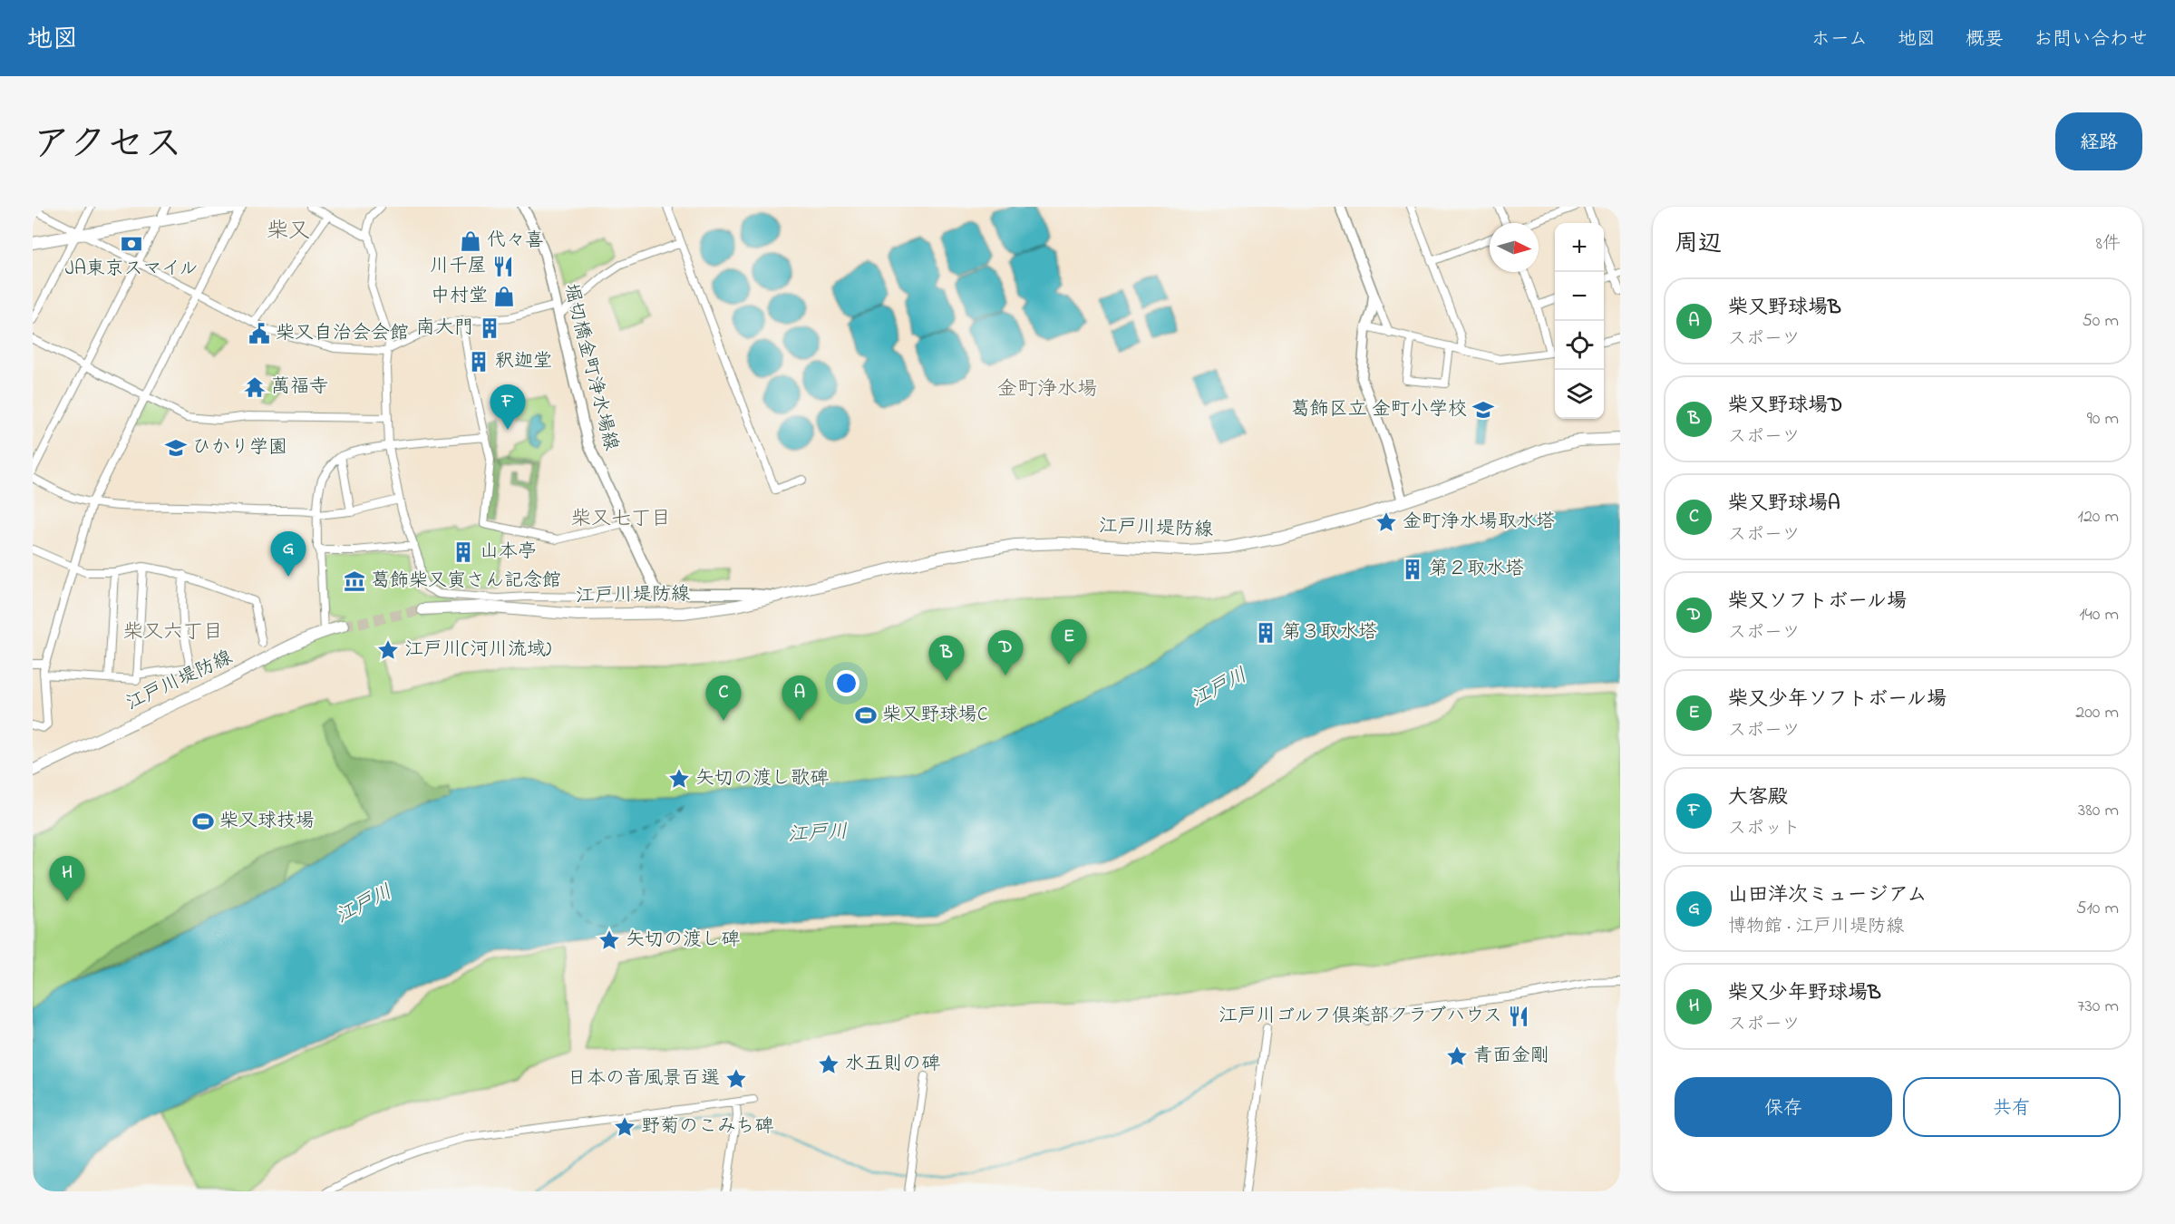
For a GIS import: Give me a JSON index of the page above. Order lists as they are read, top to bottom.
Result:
{
  "streets": {
    "main road": ["江戸川堤防線"],
    "street": ["堀切橋金町浄水場線"]
  },
  "crossings": [
    ["堀切橋金町浄水場線", "江戸川堤防線"]
  ],
  "districts": [
    "柴又",
    "金町浄水場",
    "柴又七丁目",
    "柴又六丁目"
  ],
  "water": ["江戸川"],
  "places": {
    "shop": ["代々喜", "中村堂"],
    "bank": ["JA東京スマイル"],
    "restaurant": ["川千屋", "江戸川ゴルフ倶楽部クラブハウス"],
    "building": [
      "南大門",
      "釈迦堂",
      "山本亭",
      "第２取水塔",
      "第３取水塔"
    ],
    "public building": ["柴又自治会会館"],
    "temple": ["萬福寺"],
    "school or university": ["葛飾区立 金町小学校", "ひかり学園"],
    "place": [
      "金町浄水場取水塔",
      "江戸川(河川流域)",
      "矢切の渡し歌碑",
      "矢切の渡し碑",
      "青面金剛",
      "水五則の碑",
      "日本の音風景百選",
      "野菊のこみち碑"
    ],
    "museum": ["葛飾柴又寅さん記念館"],
    "sports": ["柴又野球場C", "柴又球技場"]
  },
  "north": "right",
  "page": {
    "header": "地図",
    "nav": [
      "ホーム",
      "地図",
      "概要",
      "お問い合わせ"
    ],
    "title": "アクセス",
    "buttons": [
      "経路",
      ["保存", "共有"]
    ],
    "heading": ["周辺", "8件"],
    "map_buttons": ["+", "−"],
    "list": [
      {
        "mark": "A",
        "name": "柴又野球場B",
        "note": "スポーツ",
        "value": "50 m"
      },
      {
        "mark": "B",
        "name": "柴又野球場D",
        "note": "スポーツ",
        "value": "90 m"
      },
      {
        "mark": "C",
        "name": "柴又野球場A",
        "note": "スポーツ",
        "value": "120 m"
      },
      {
        "mark": "D",
        "name": "柴又ソフトボール場",
        "note": "スポーツ",
        "value": "140 m"
      },
      {
        "mark": "E",
        "name": "柴又少年ソフトボール場",
        "note": "スポーツ",
        "value": "200 m"
      },
      {
        "mark": "F",
        "name": "大客殿",
        "note": "スポット",
        "value": "380 m"
      },
      {
        "mark": "G",
        "name": "山田洋次ミュージアム",
        "note": "博物館 · 江戸川堤防線",
        "value": "510 m"
      },
      {
        "mark": "H",
        "name": "柴又少年野球場B",
        "note": "スポーツ",
        "value": "730 m"
      }
    ],
    "pins": [
      "F",
      "G",
      "E",
      "D",
      "B",
      "A",
      "C",
      "H"
    ]
  }
}
